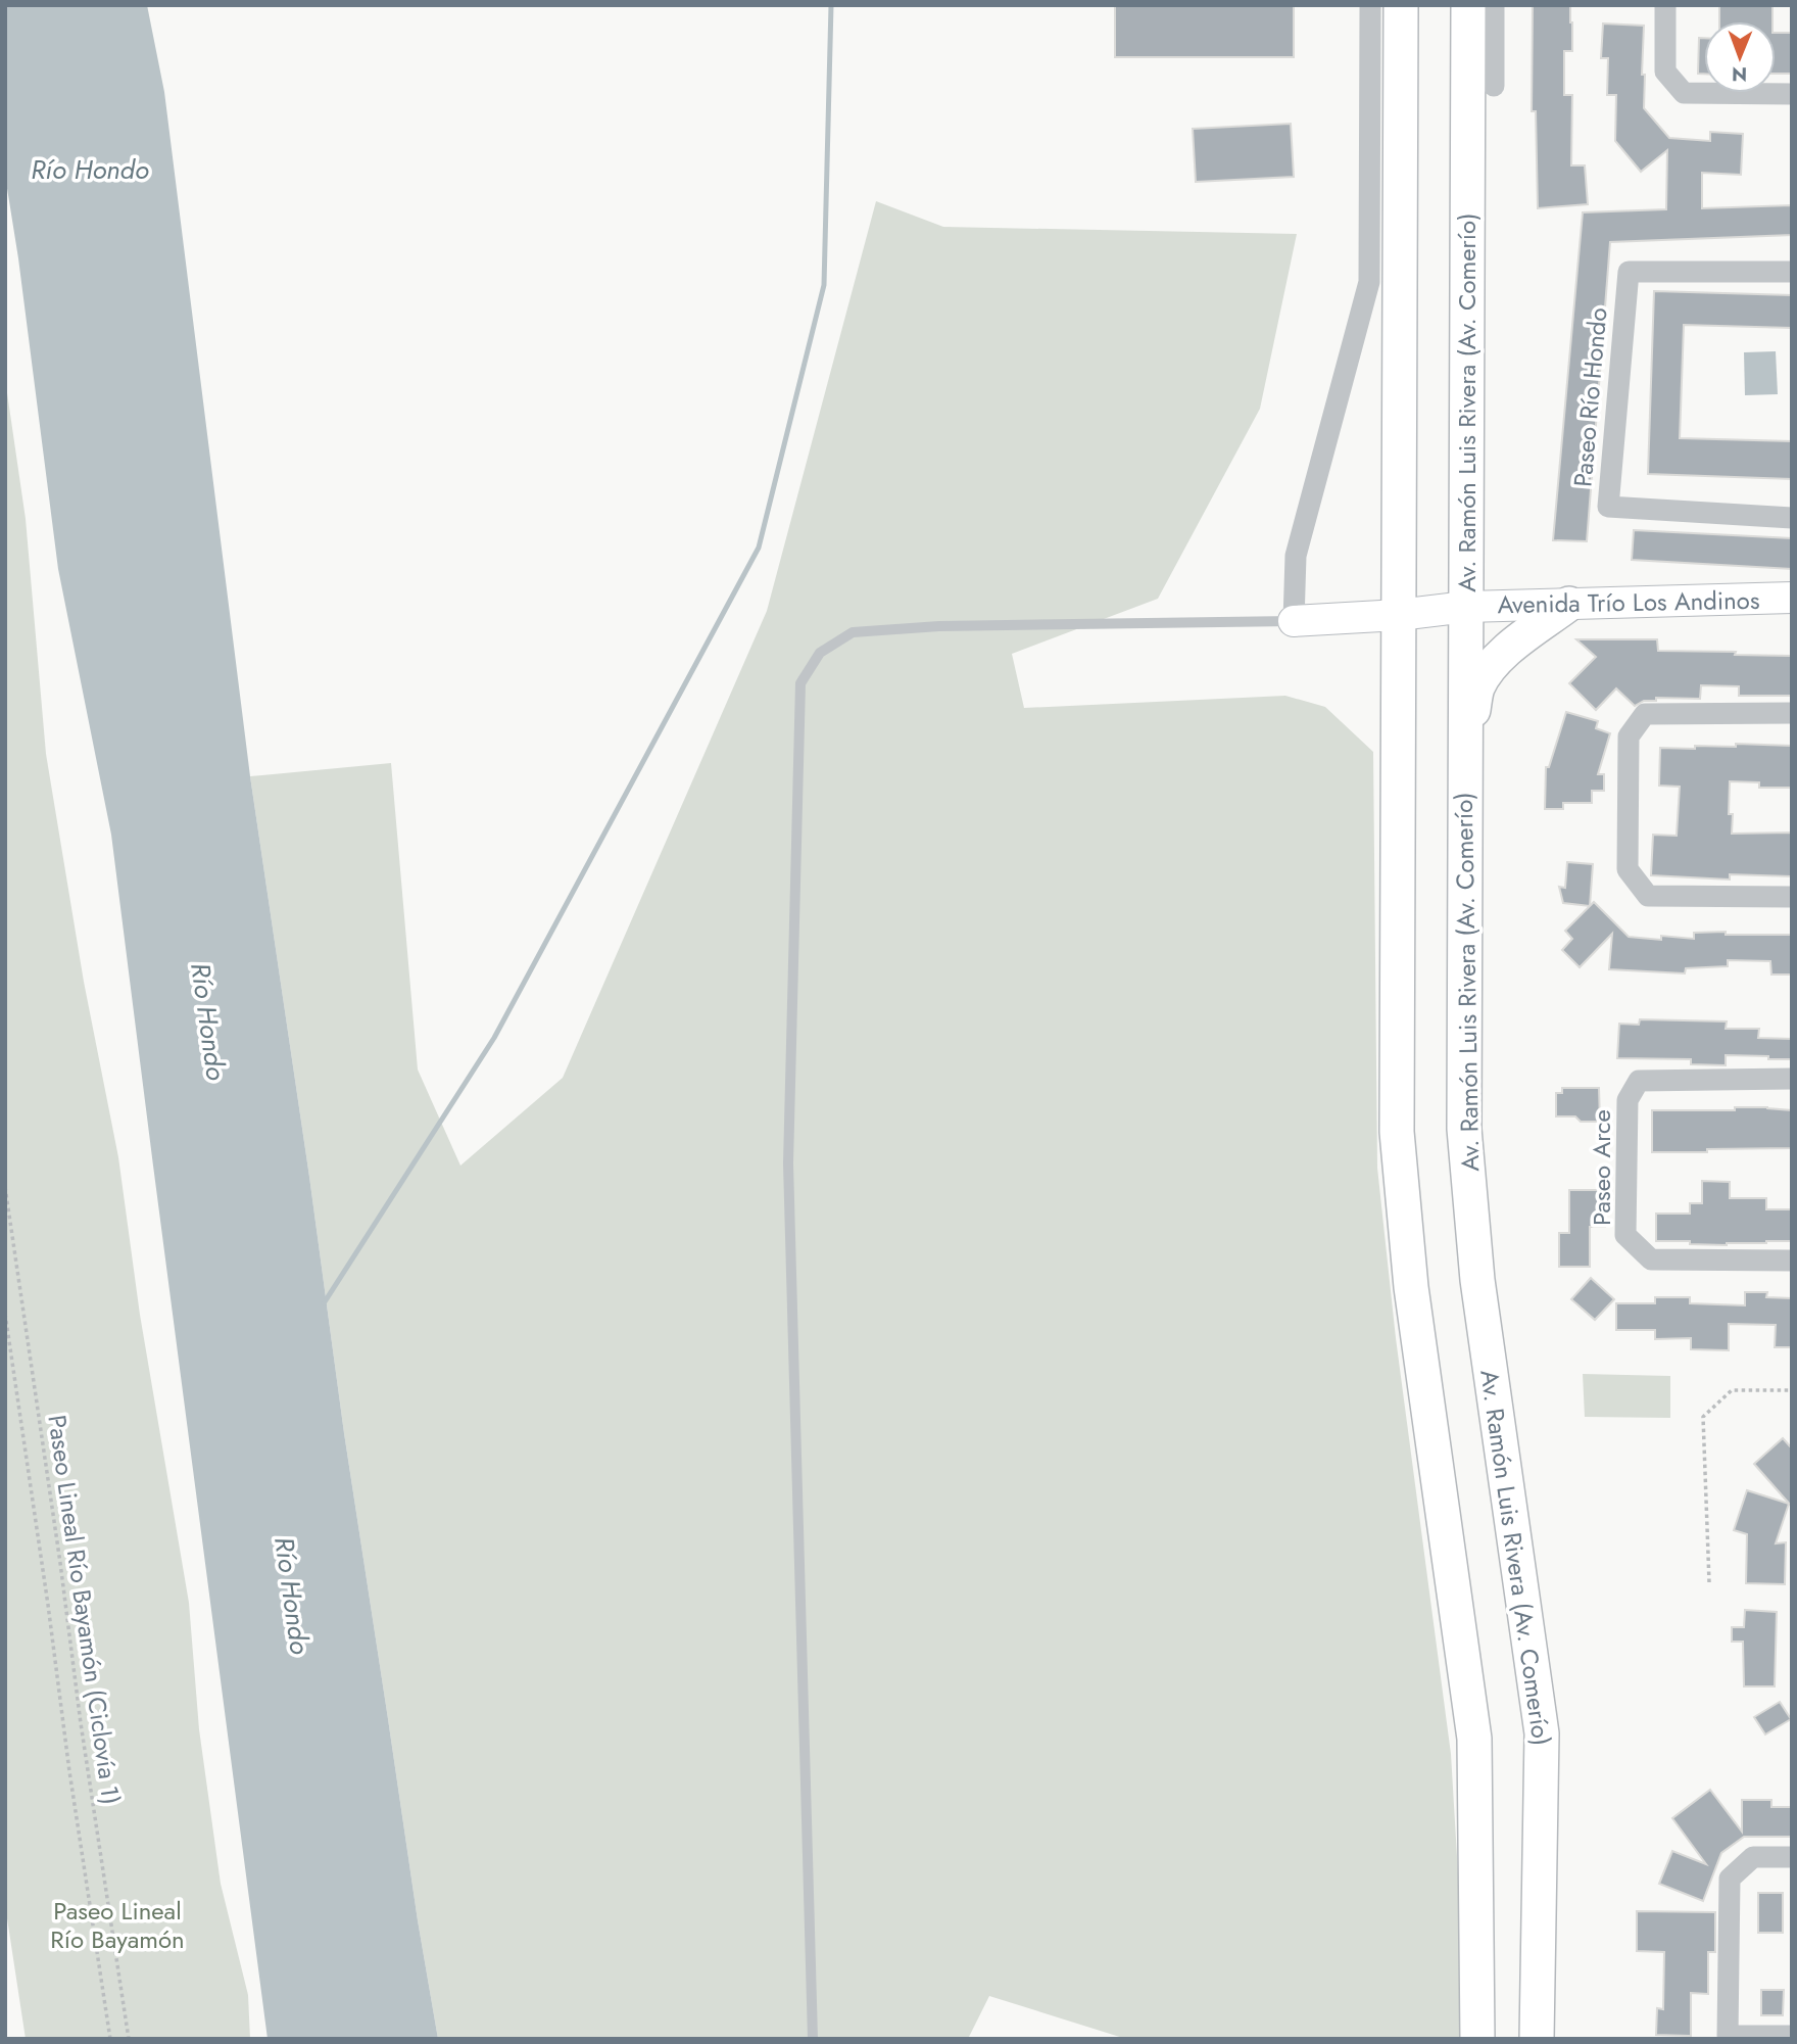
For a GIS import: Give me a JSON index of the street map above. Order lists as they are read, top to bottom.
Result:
{
  "streets": {
    "main road": ["Av. Ramón Luis Rivera (Av. Comerío)"],
    "street": ["Paseo Río Hondo", "Avenida Trío Los Andinos", "Paseo Arce"],
    "path": ["Paseo Lineal Río Bayamón (Ciclovía 1)"]
  },
  "crossings": [
    ["Av. Ramón Luis Rivera (Av. Comerío)", "Avenida Trío Los Andinos"]
  ],
  "water": ["Río Hondo"],
  "parks": ["Paseo Lineal Río Bayamón"],
  "north": "bottom"
}
